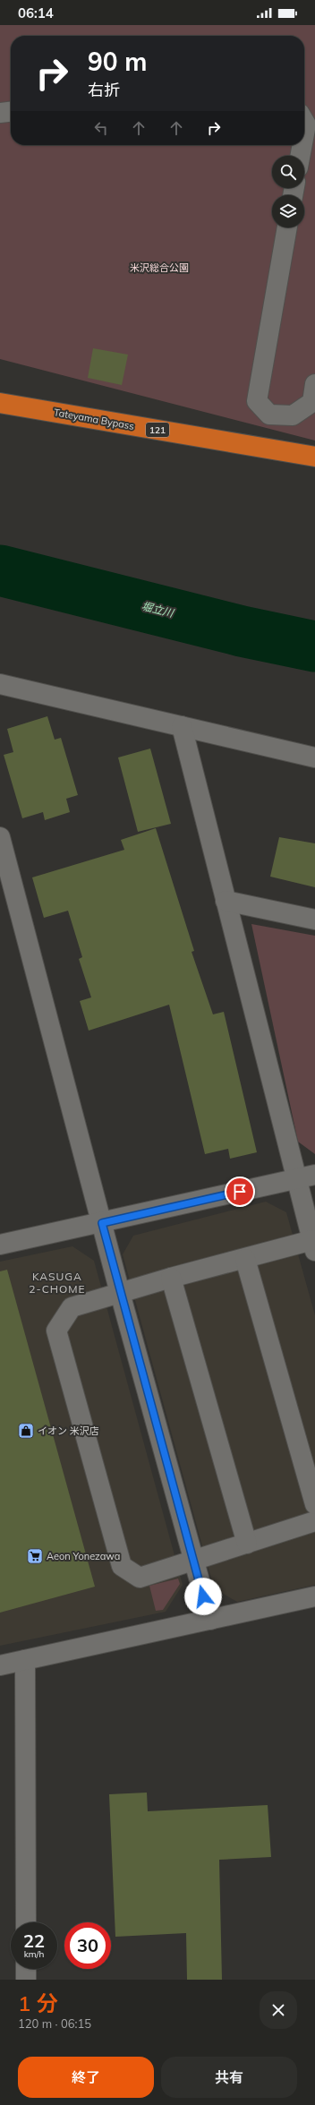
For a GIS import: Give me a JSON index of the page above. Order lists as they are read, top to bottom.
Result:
{
  "streets": {
    "highway": ["Tateyama Bypass", "121"]
  },
  "districts": ["KASUGA 2-CHOME"],
  "water": ["堀立川"],
  "parks": ["米沢総合公園"],
  "places": {
    "shop": ["イオン 米沢店"],
    "supermarket": ["Aeon Yonezawa"]
  },
  "page": {
    "status": "06:14",
    "turn": ["90 m", "右折"],
    "speed": "22 km/h",
    "limit": "30",
    "heading": ["1 分", "120 m · 06:15"],
    "buttons": ["終了", "共有"]
  }
}
